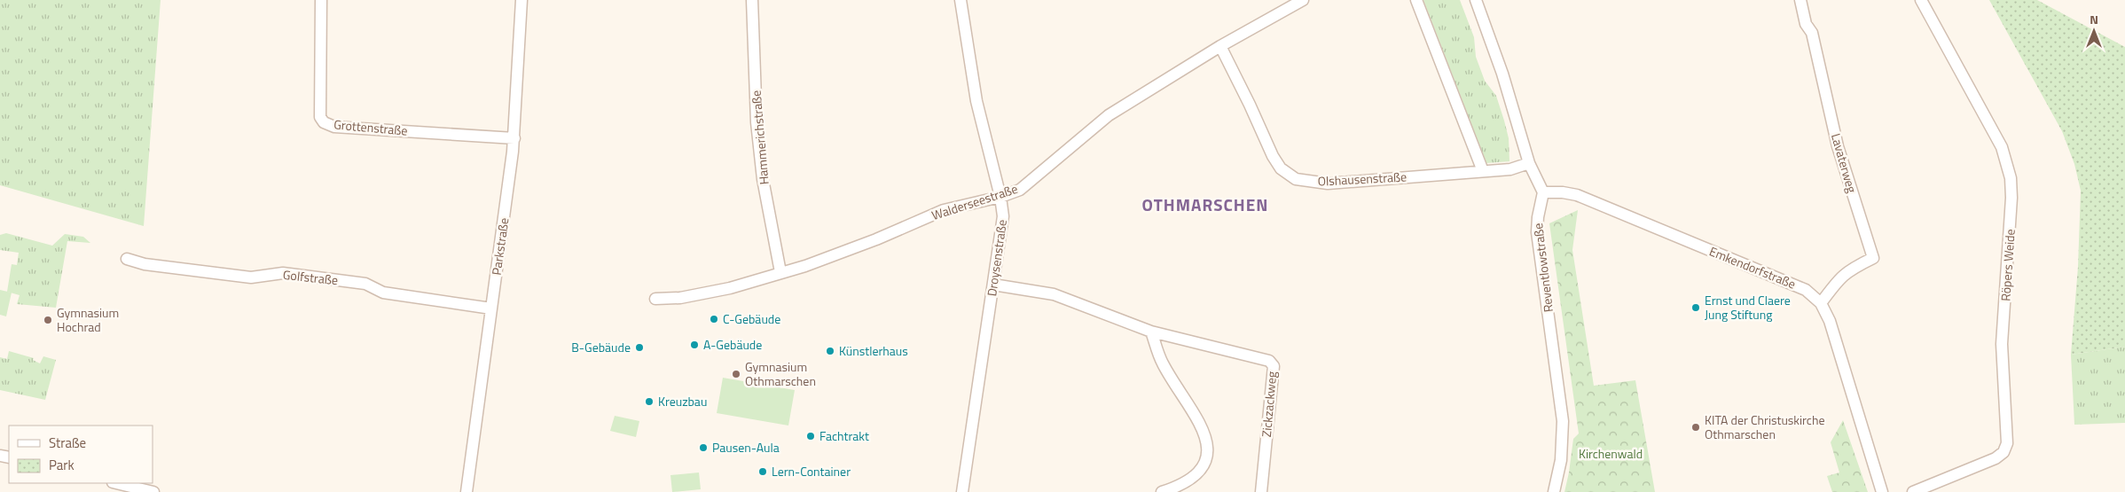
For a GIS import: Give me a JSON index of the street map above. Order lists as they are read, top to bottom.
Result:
{
  "streets": {
    "street": [
      "Grottenstraße",
      "Hammerichstraße",
      "Lavaterweg",
      "Olshausenstraße",
      "Walderseestraße",
      "Parkstraße",
      "Droysenstraße",
      "Röpers Weide",
      "Reventlowstraße",
      "Emkendorfstraße",
      "Golfstraße",
      "Zickzackweg"
    ]
  },
  "crossings": [
    ["Grottenstraße", "Parkstraße"],
    ["Hammerichstraße", "Walderseestraße"],
    ["Lavaterweg", "Emkendorfstraße"],
    ["Olshausenstraße", "Walderseestraße"],
    ["Walderseestraße", "Droysenstraße"],
    ["Parkstraße", "Golfstraße"],
    ["Droysenstraße", "Zickzackweg"],
    ["Reventlowstraße", "Emkendorfstraße"]
  ],
  "districts": ["OTHMARSCHEN"],
  "parks": ["Kirchenwald"],
  "places": [
    "Ernst und Claere Jung Stiftung",
    "C-Gebäude",
    "Gymnasium Hochrad",
    "A-Gebäude",
    "B-Gebäude",
    "Künstlerhaus",
    "Gymnasium Othmarschen",
    "Kreuzbau",
    "KITA der Christuskirche Othmarschen",
    "Fachtrakt",
    "Pausen-Aula",
    "Lern-Container"
  ],
  "legend": ["Straße", "Park"],
  "north": "top"
}
